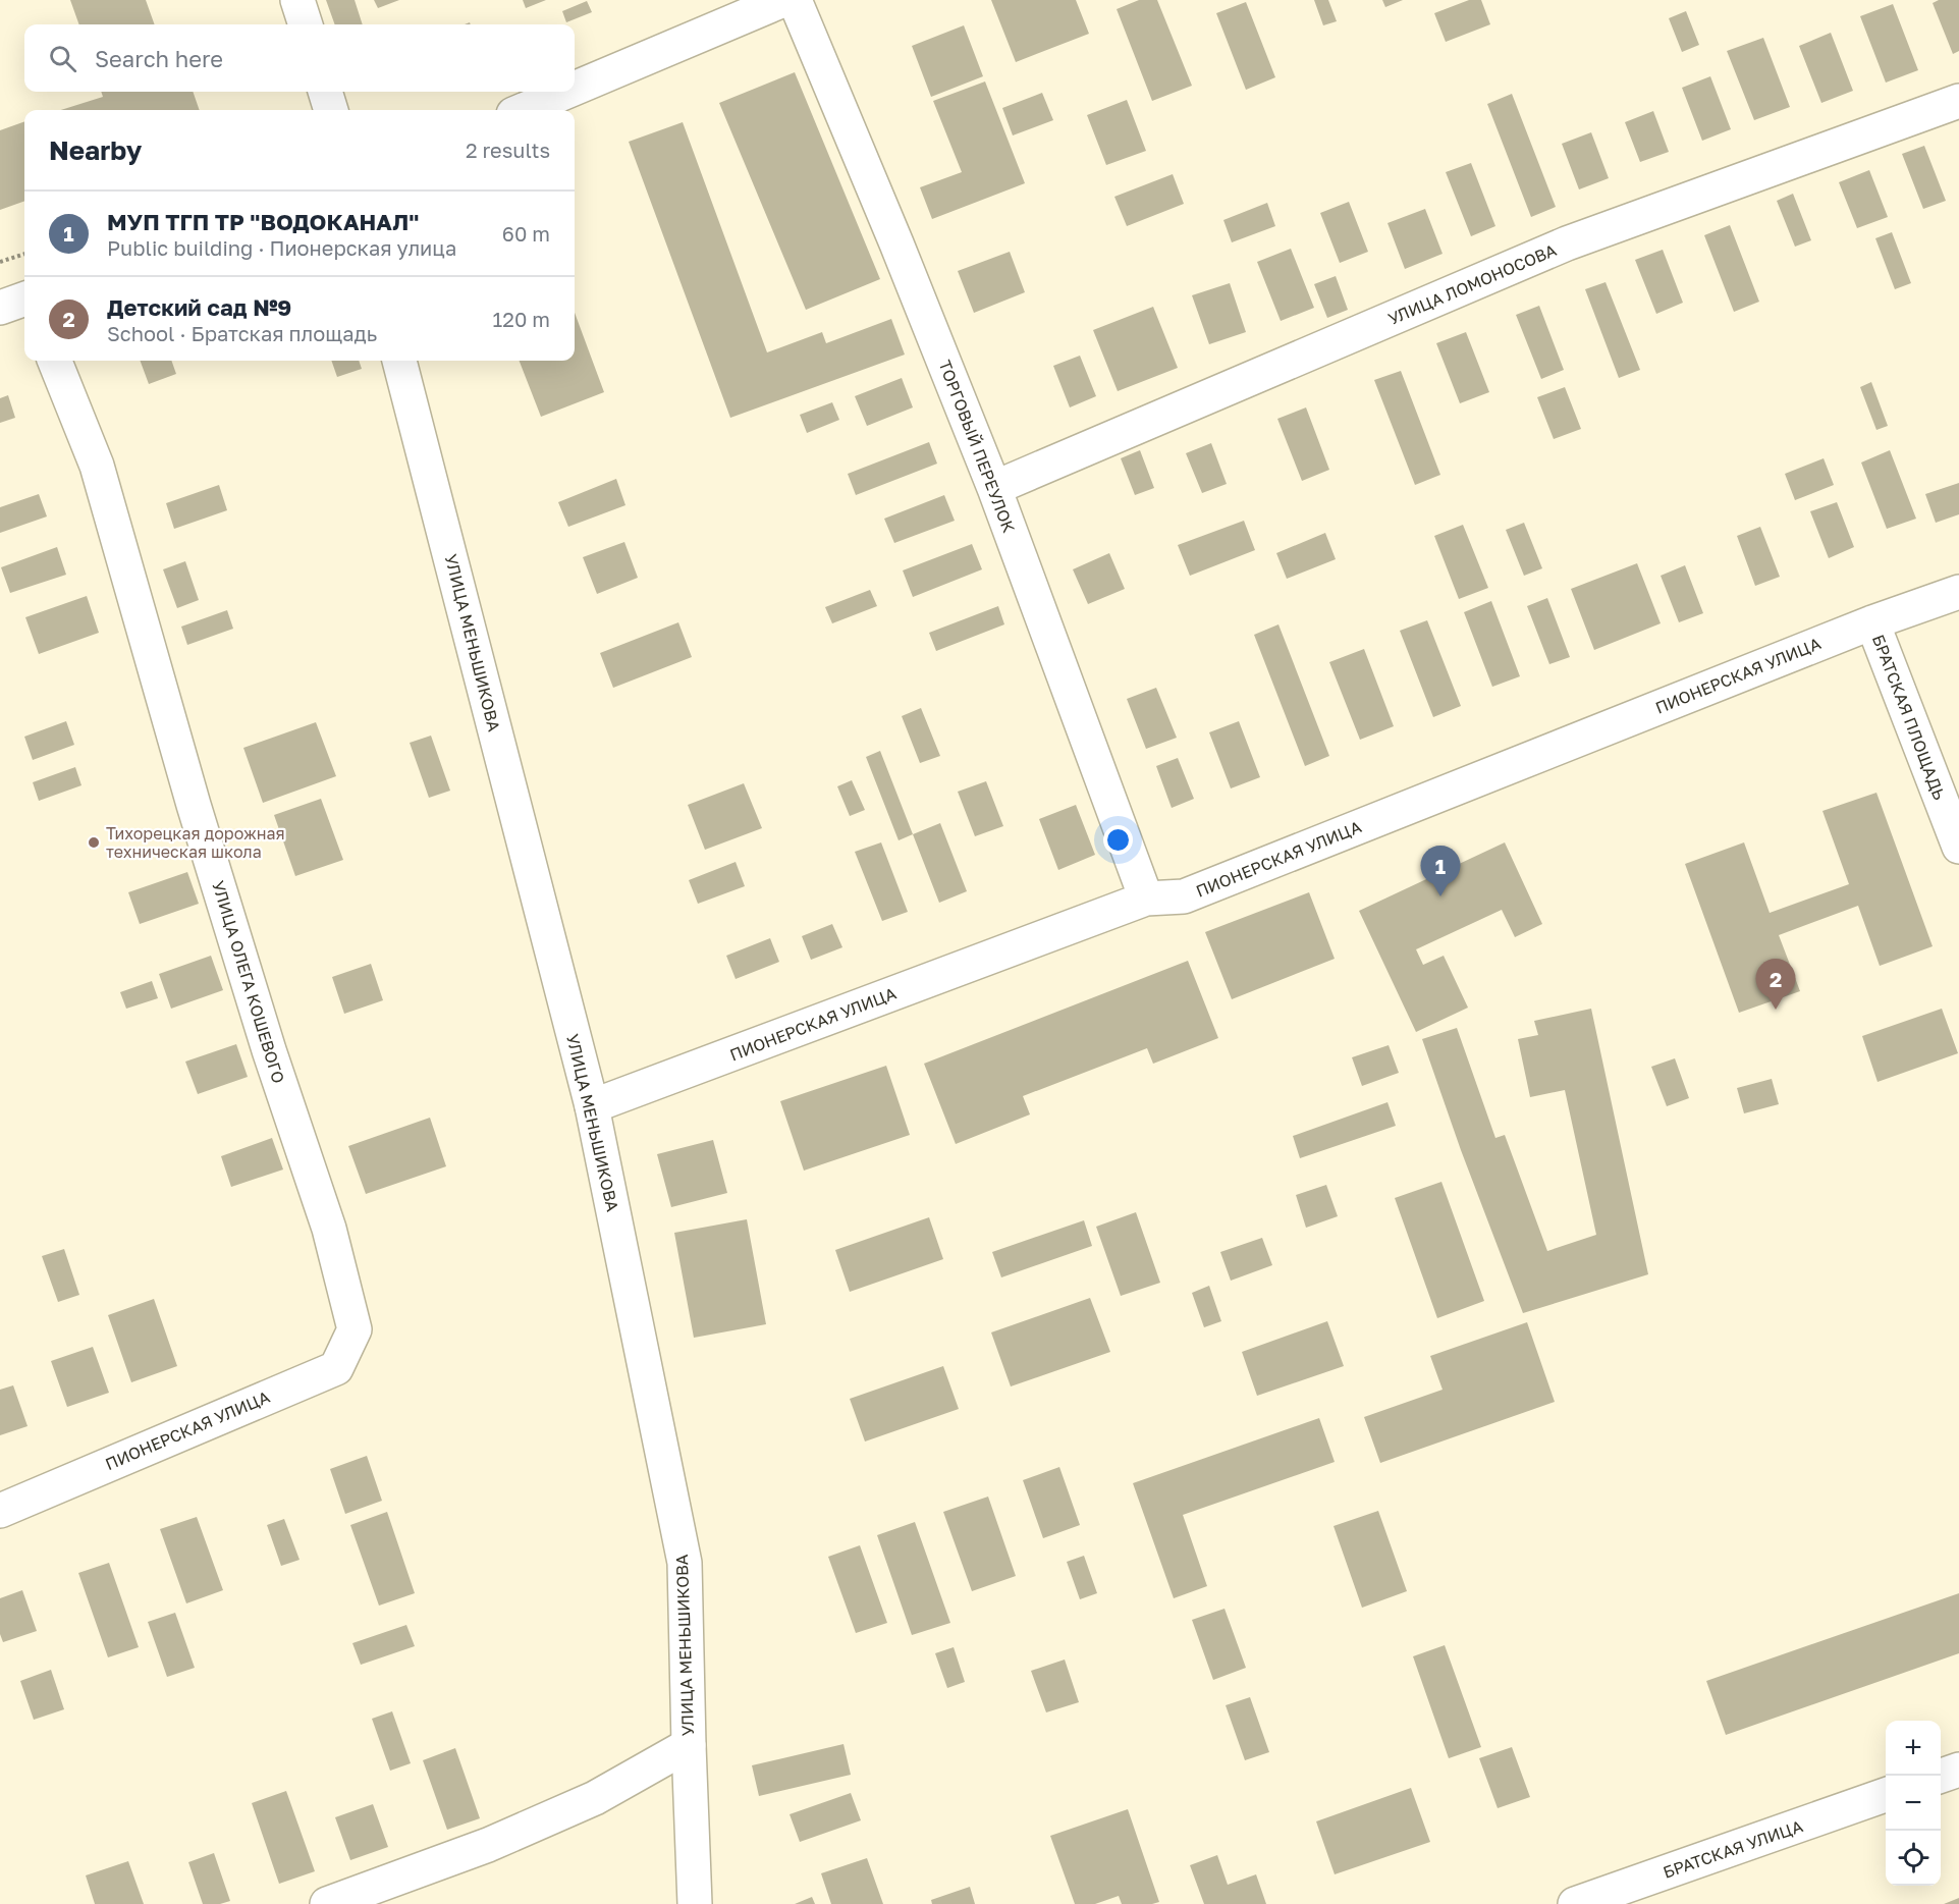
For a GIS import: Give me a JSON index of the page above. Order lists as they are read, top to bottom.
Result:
{
  "streets": {
    "street": [
      "УЛИЦА ЛОМОНОСОВА",
      "ТОРГОВЫЙ ПЕРЕУЛОК",
      "УЛИЦА МЕНЬШИКОВА",
      "ПИОНЕРСКАЯ УЛИЦА",
      "БРАТСКАЯ ПЛОЩАДЬ",
      "УЛИЦА ОЛЕГА КОШЕВОГО",
      "БРАТСКАЯ УЛИЦА"
    ]
  },
  "crossings": [
    ["УЛИЦА ЛОМОНОСОВА", "ТОРГОВЫЙ ПЕРЕУЛОК"],
    ["ТОРГОВЫЙ ПЕРЕУЛОК", "ПИОНЕРСКАЯ УЛИЦА"],
    ["УЛИЦА МЕНЬШИКОВА", "ПИОНЕРСКАЯ УЛИЦА"],
    ["ПИОНЕРСКАЯ УЛИЦА", "БРАТСКАЯ ПЛОЩАДЬ"],
    ["ПИОНЕРСКАЯ УЛИЦА", "УЛИЦА ОЛЕГА КОШЕВОГО"]
  ],
  "places": ["Тихорецкая дорожная техническая школа"],
  "page": {
    "search": "Search here",
    "heading": ["Nearby", "2 results"],
    "list": [
      {
        "mark": "1",
        "name": "МУП ТГП ТР \"ВОДОКАНАЛ\"",
        "note": "Public building · Пионерская улица",
        "value": "60 m"
      },
      {
        "mark": "2",
        "name": "Детский сад №9",
        "note": "School · Братская площадь",
        "value": "120 m"
      }
    ],
    "pins": ["1", "2"],
    "map_buttons": ["+", "−"]
  }
}
